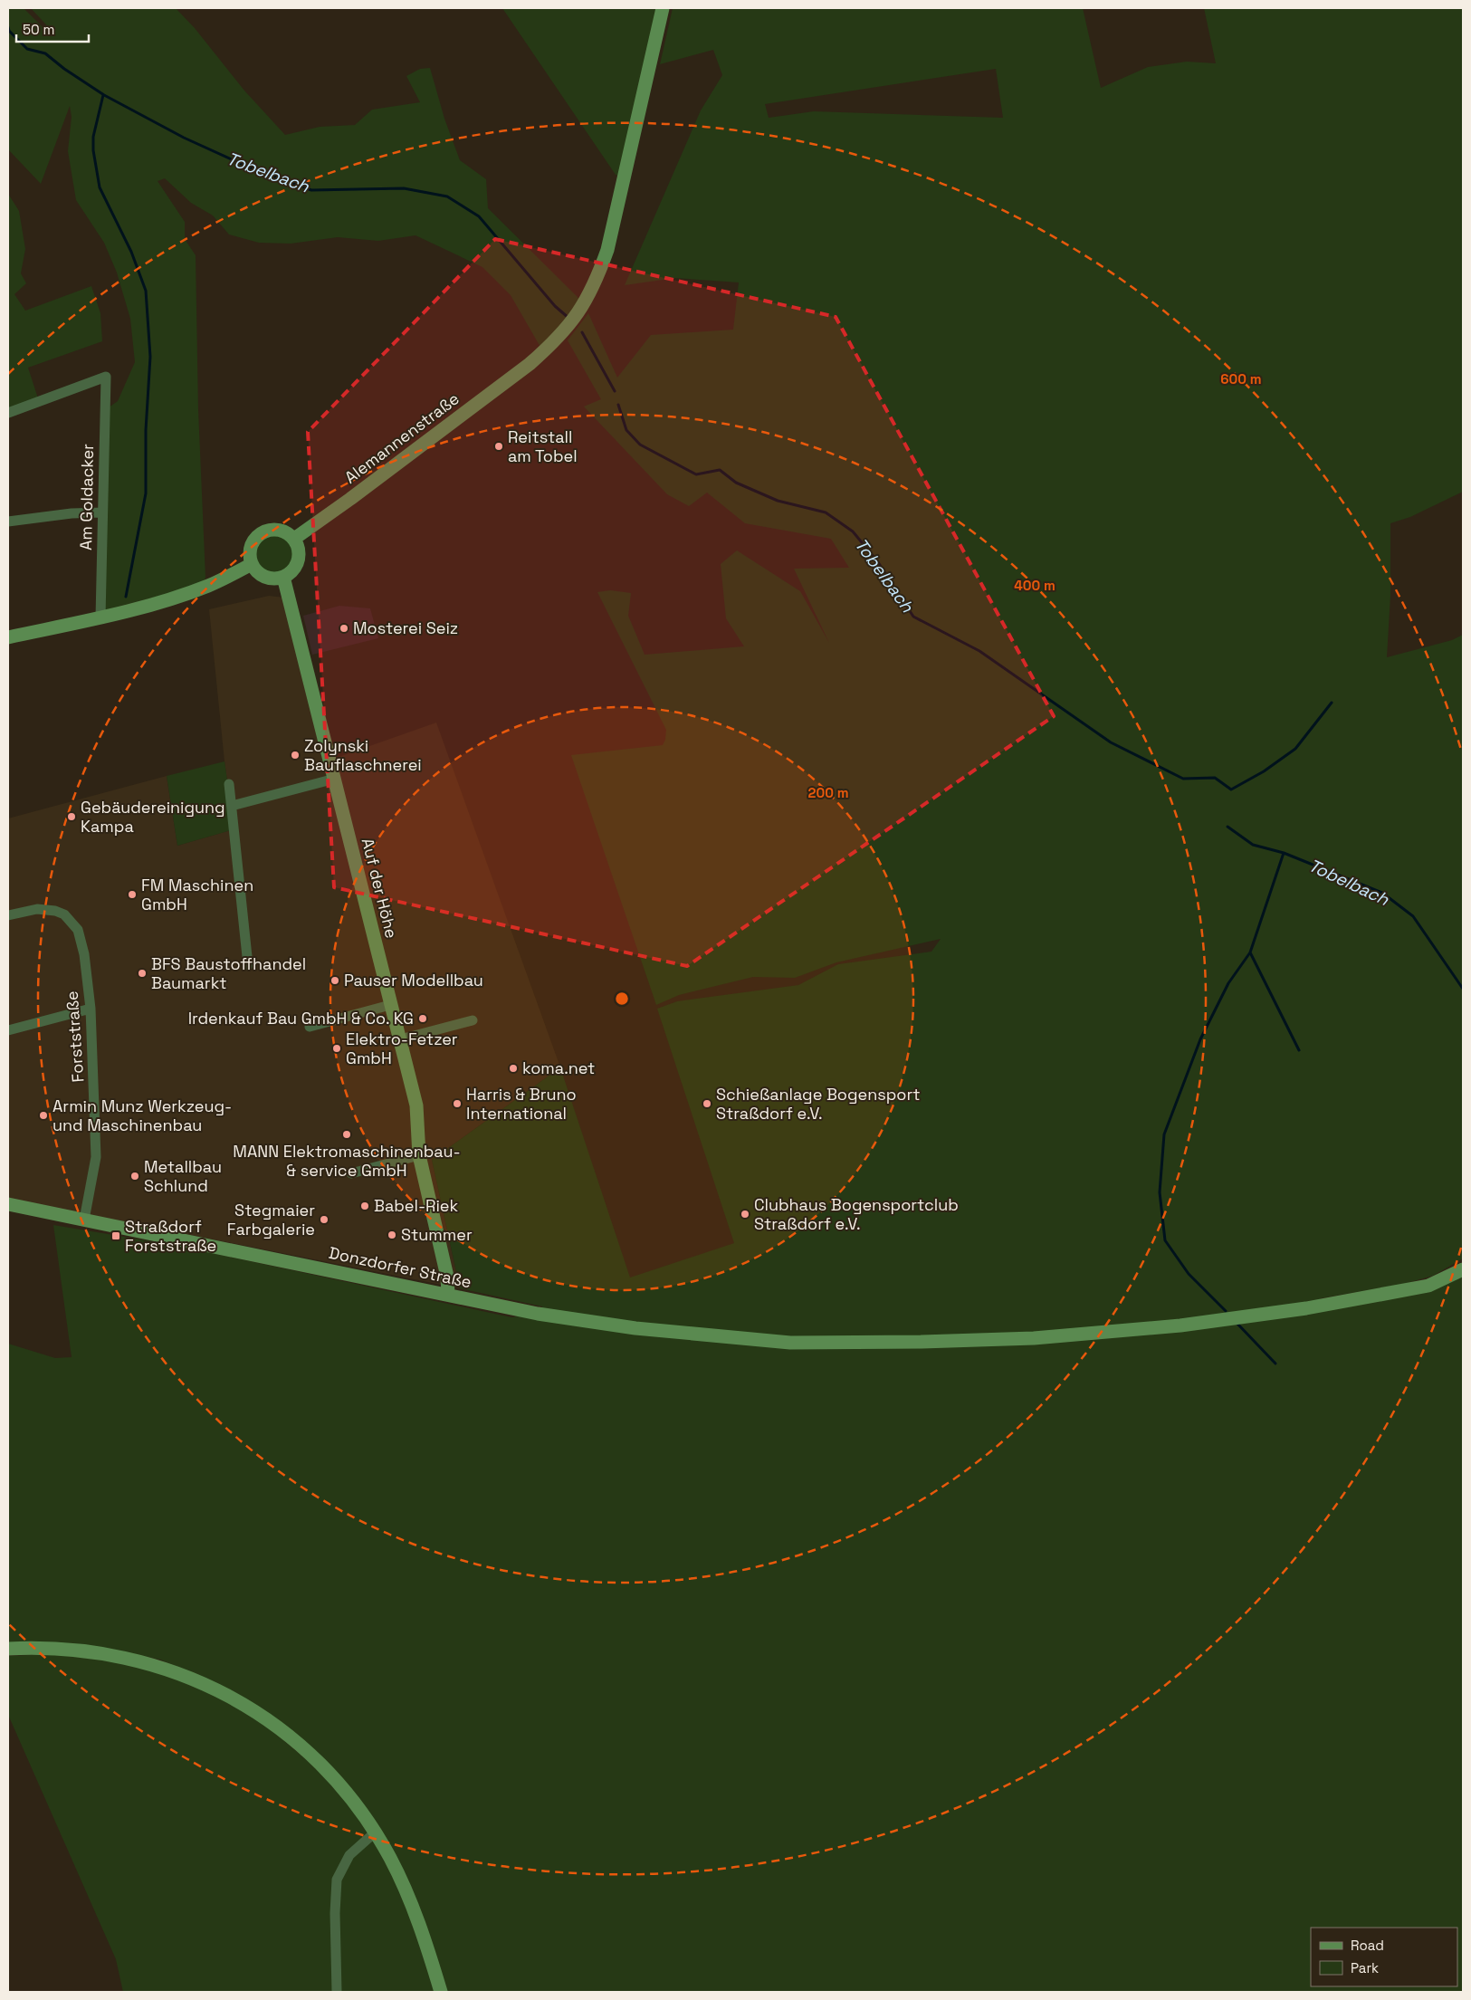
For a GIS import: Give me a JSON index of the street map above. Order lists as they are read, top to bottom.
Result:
{
  "streets": {
    "main road": ["Alemannenstraße", "Auf der Höhe", "Donzdorfer Straße"],
    "street": ["Am Goldacker", "Forststraße"]
  },
  "crossings": [
    ["Alemannenstraße", "Auf der Höhe"],
    ["Auf der Höhe", "Donzdorfer Straße"],
    ["Forststraße", "Donzdorfer Straße"]
  ],
  "water": ["Tobelbach"],
  "places": {
    "other": [
      "Reitstall am Tobel",
      "Mosterei Seiz",
      "Zolynski Bauflaschnerei",
      "Gebäudereinigung Kampa",
      "FM Maschinen GmbH",
      "BFS Baustoffhandel Baumarkt",
      "Pauser Modellbau",
      "Irdenkauf Bau GmbH & Co. KG",
      "Elektro-Fetzer GmbH",
      "koma.net",
      "Harris & Bruno International",
      "Schießanlage Bogensport Straßdorf e.V.",
      "Armin Munz Werkzeug- und Maschinenbau",
      "MANN Elektromaschinenbau- & service GmbH",
      "Metallbau Schlund",
      "Babel-Riek",
      "Clubhaus Bogensportclub Straßdorf e.V.",
      "Stegmaier Farbgalerie",
      "Stummer"
    ],
    "transit": ["Straßdorf Forststraße"]
  },
  "legend": ["Road", "Park"],
  "scale_bar": "50 m",
  "rings": ["600 m", "400 m", "200 m"]
}
